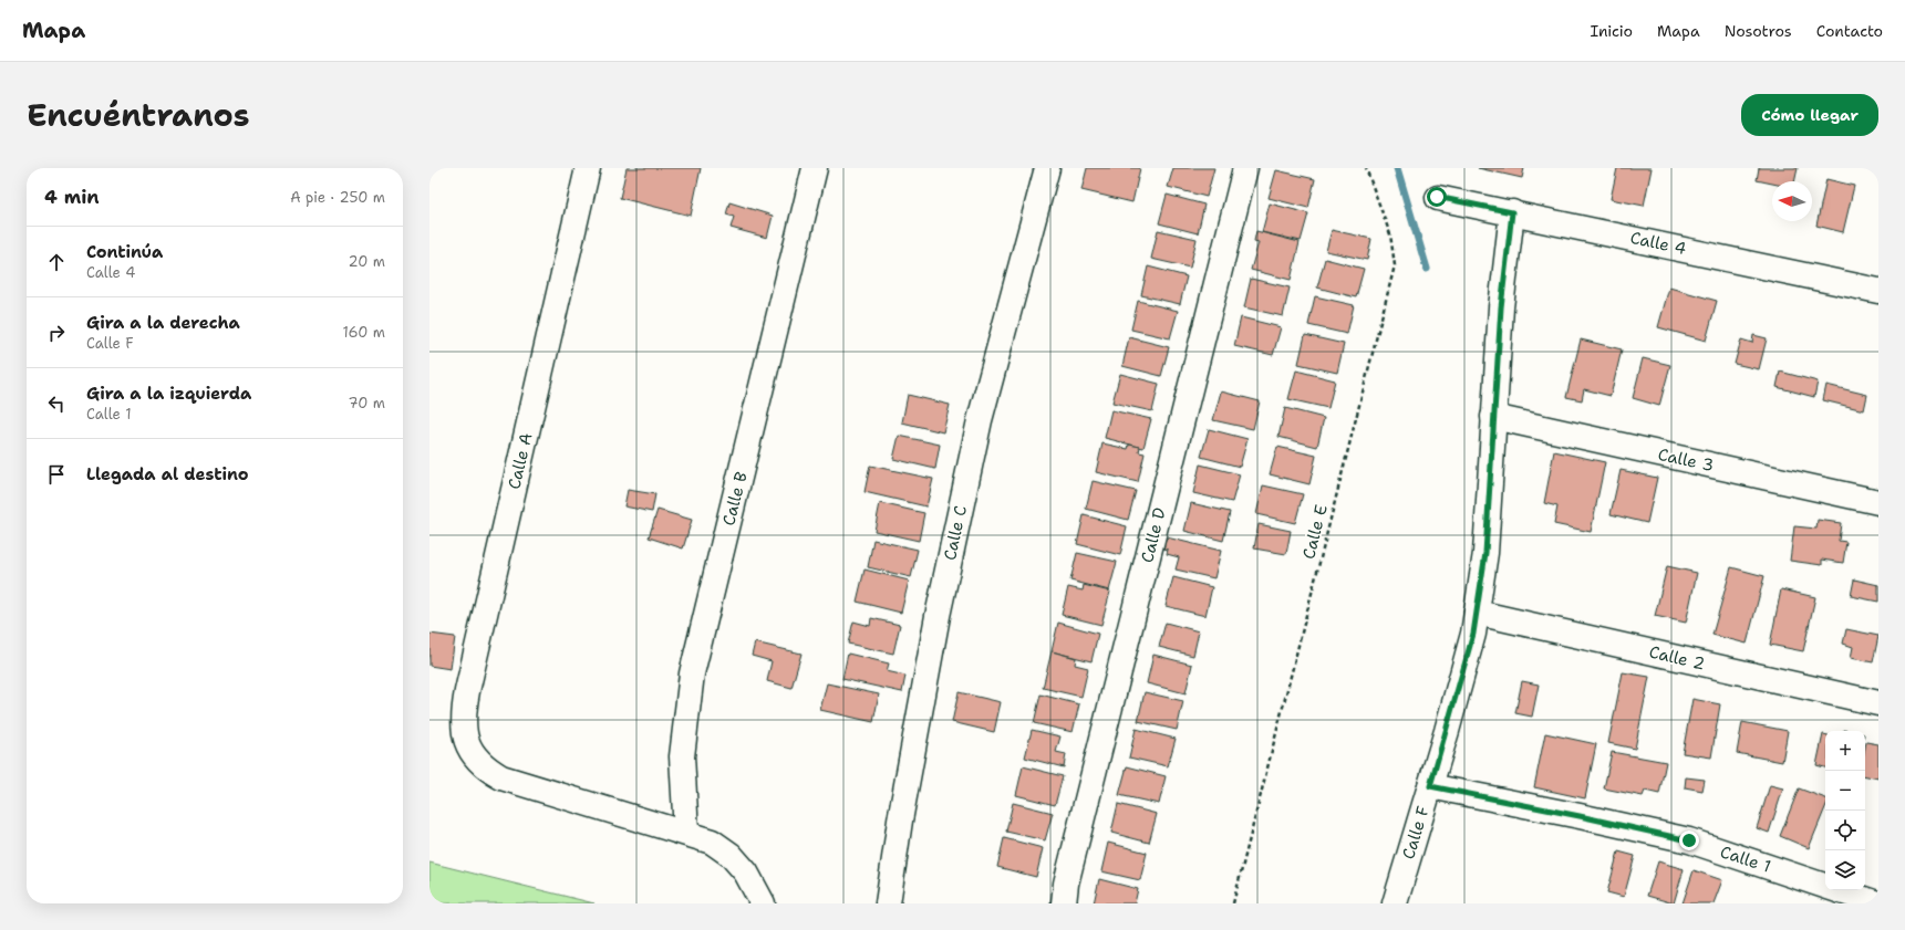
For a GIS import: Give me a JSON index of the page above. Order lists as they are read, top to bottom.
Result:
{
  "streets": {
    "street": [
      "Calle 4",
      "Calle 3",
      "Calle A",
      "Calle B",
      "Calle C",
      "Calle D",
      "Calle 2",
      "Calle F",
      "Calle 1"
    ],
    "path": ["Calle E"]
  },
  "crossings": [
    ["Calle 4", "Calle F"],
    ["Calle 3", "Calle F"],
    ["Calle A", "Calle B"],
    ["Calle 2", "Calle F"],
    ["Calle F", "Calle 1"]
  ],
  "north": "left",
  "page": {
    "header": "Mapa",
    "nav": [
      "Inicio",
      "Mapa",
      "Nosotros",
      "Contacto"
    ],
    "title": "Encuéntranos",
    "buttons": "Cómo llegar",
    "heading": ["4 min", "A pie · 250 m"],
    "list": [
      ["Continúa", "Calle 4", "20 m"],
      ["Gira a la derecha", "Calle F", "160 m"],
      ["Gira a la izquierda", "Calle 1", "70 m"],
      "Llegada al destino"
    ],
    "map_buttons": ["+", "−"]
  }
}
